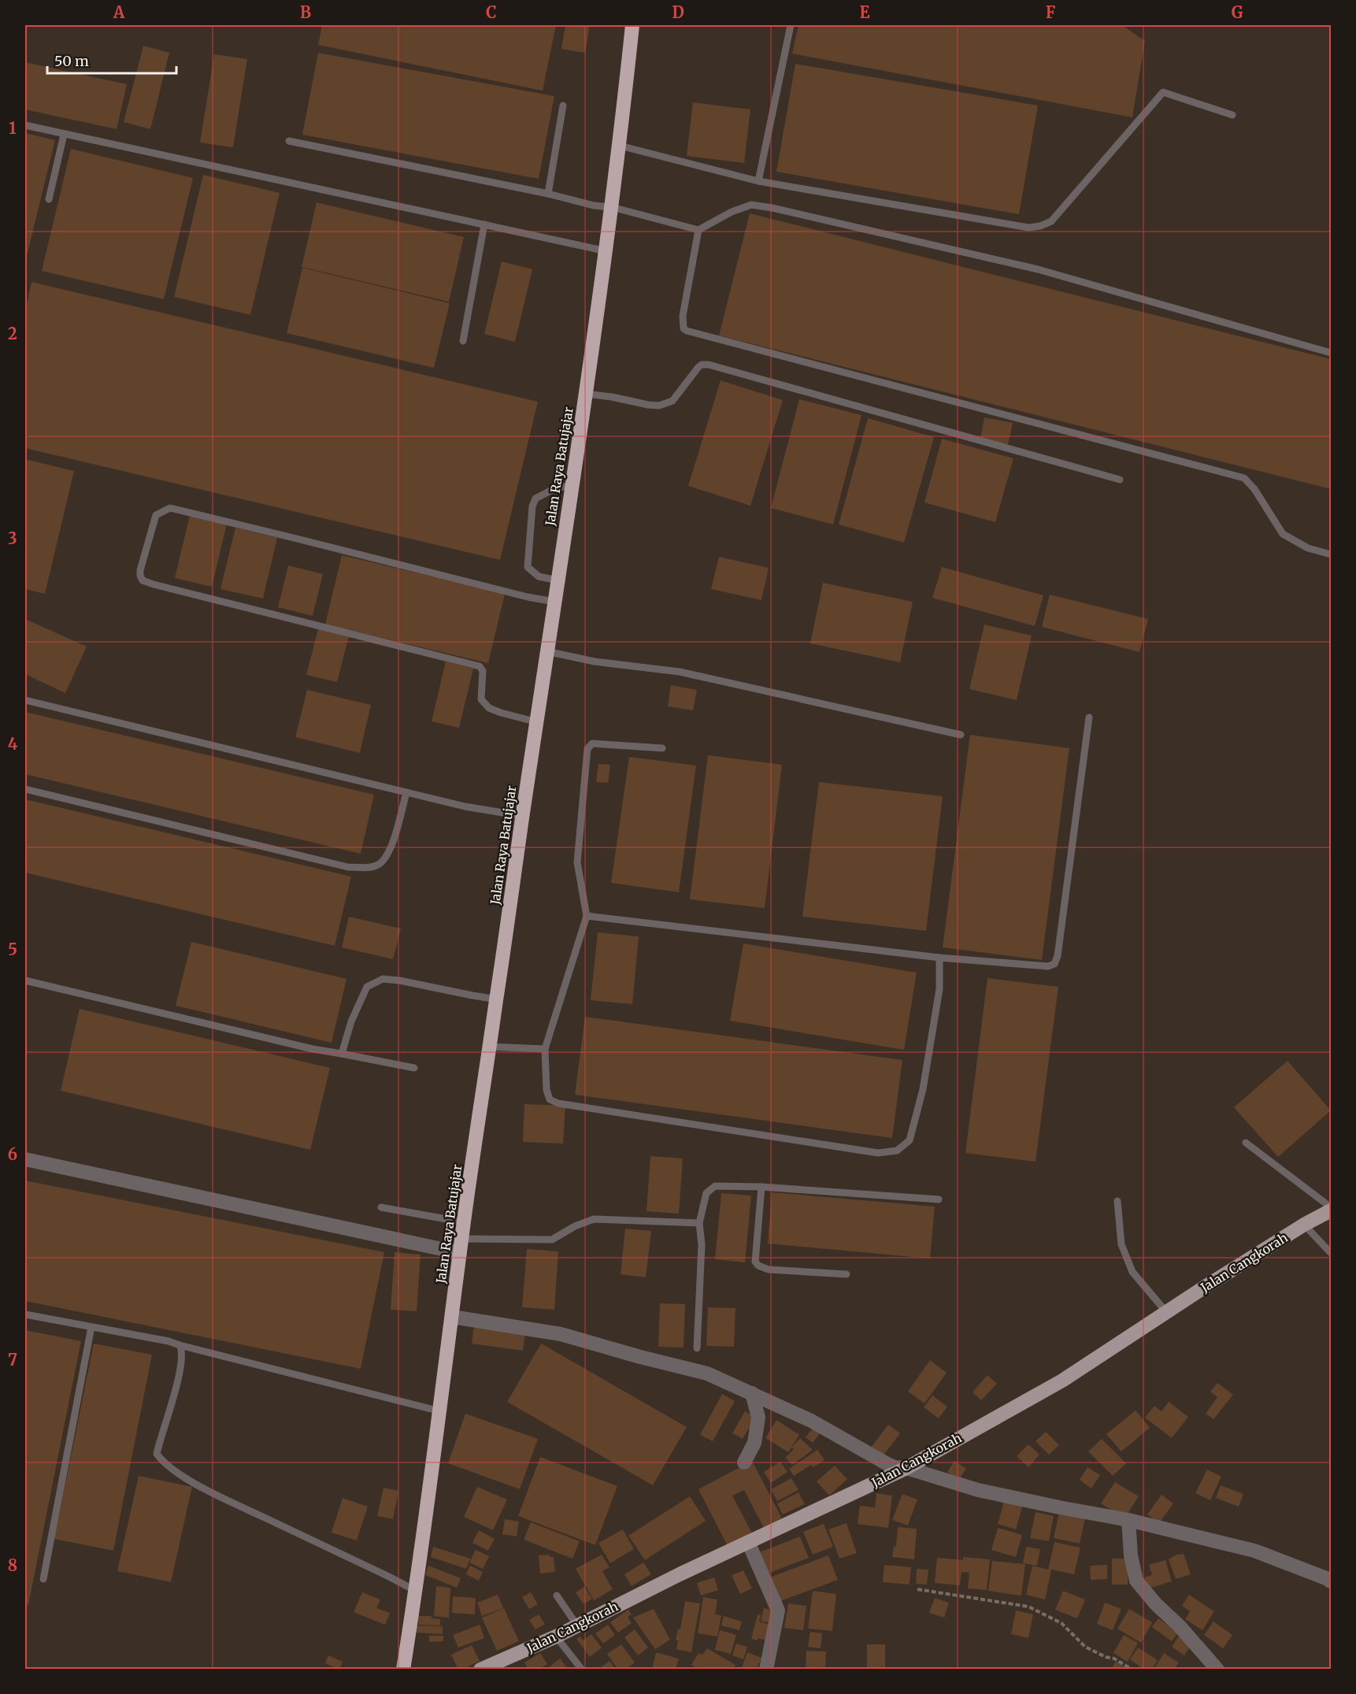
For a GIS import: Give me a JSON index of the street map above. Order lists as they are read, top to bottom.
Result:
{
  "streets": {
    "highway": ["Jalan Raya Batujajar"],
    "main road": ["Jalan Cangkorah"]
  },
  "scale_bar": "50 m",
  "grid": {
    "columns": [
      "A",
      "B",
      "C",
      "D",
      "E",
      "F",
      "G"
    ],
    "rows": [
      "1",
      "2",
      "3",
      "4",
      "5",
      "6",
      "7",
      "8"
    ]
  }
}
